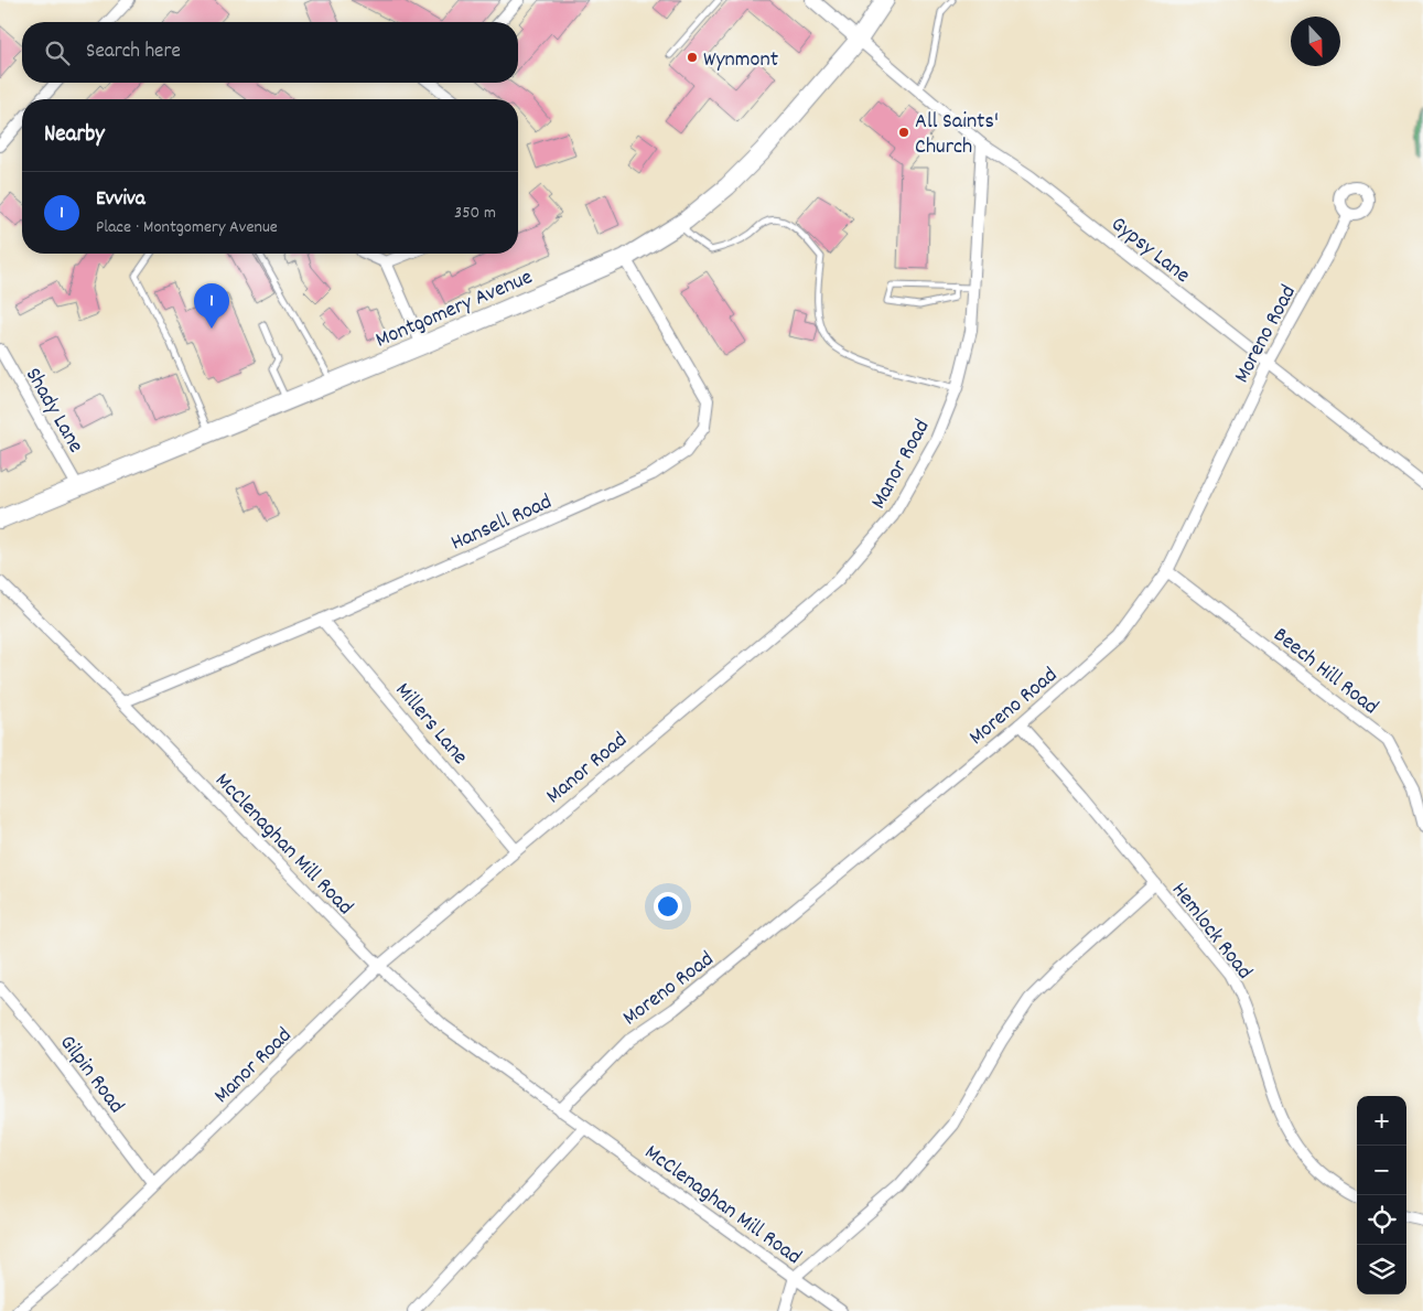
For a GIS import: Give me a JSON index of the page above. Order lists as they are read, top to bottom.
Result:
{
  "streets": {
    "main road": ["Montgomery Avenue"],
    "street": [
      "Gypsy Lane",
      "Moreno Road",
      "Shady Lane",
      "Manor Road",
      "Hansell Road",
      "Beech Hill Road",
      "Millers Lane",
      "McClenaghan Mill Road",
      "Hemlock Road",
      "Gilpin Road"
    ]
  },
  "crossings": [
    ["Gypsy Lane", "Montgomery Avenue"],
    ["Gypsy Lane", "Moreno Road"],
    ["Gypsy Lane", "Manor Road"],
    ["Montgomery Avenue", "Shady Lane"],
    ["Montgomery Avenue", "Hansell Road"],
    ["Moreno Road", "Beech Hill Road"],
    ["Moreno Road", "McClenaghan Mill Road"],
    ["Moreno Road", "Hemlock Road"],
    ["Manor Road", "Millers Lane"],
    ["Manor Road", "McClenaghan Mill Road"],
    ["Manor Road", "Gilpin Road"],
    ["Hansell Road", "Millers Lane"],
    ["Hansell Road", "McClenaghan Mill Road"]
  ],
  "places": ["Wynmont", "All Saints' Church"],
  "north": "bottom",
  "page": {
    "search": "Search here",
    "heading": "Nearby",
    "list": [
      {
        "mark": "1",
        "name": "Evviva",
        "note": "Place · Montgomery Avenue",
        "value": "350 m"
      }
    ],
    "pins": "1",
    "map_buttons": ["+", "−"]
  }
}
